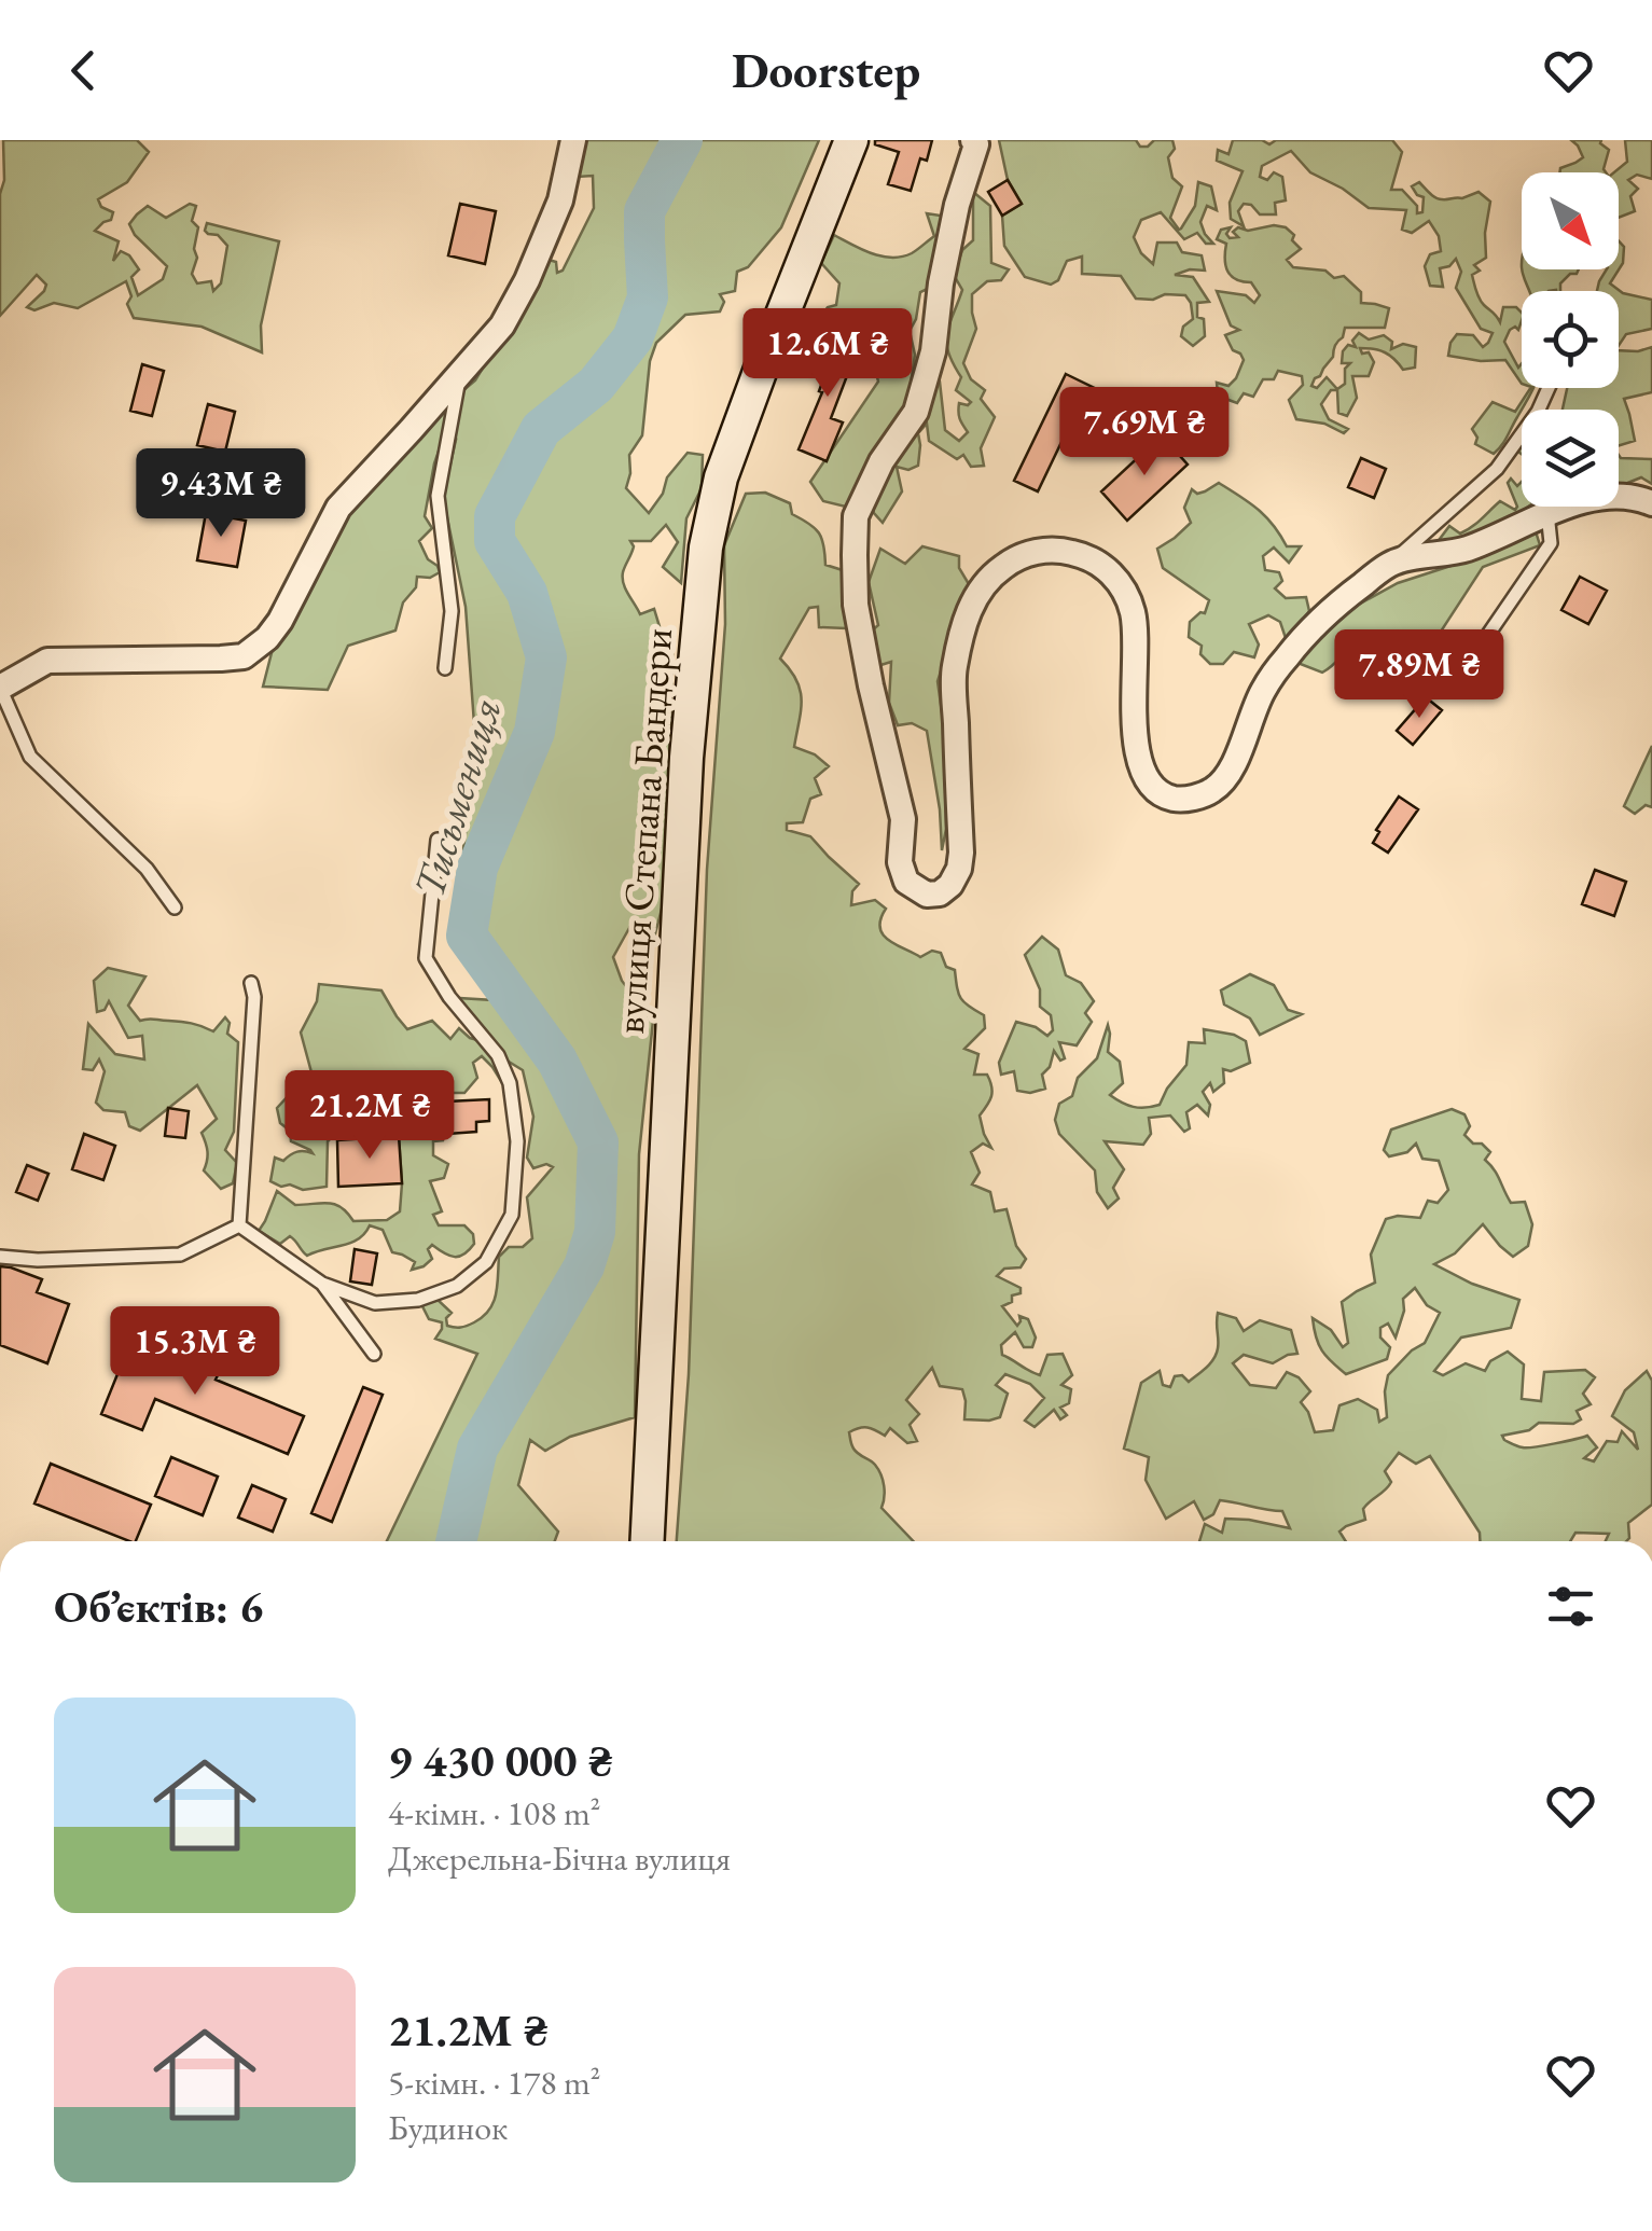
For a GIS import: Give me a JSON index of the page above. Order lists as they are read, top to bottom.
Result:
{
  "streets": {
    "main road": ["вулиця Степана Бандери"]
  },
  "water": ["Тисьмениця"],
  "north": "bottom right",
  "page": {
    "header": "Doorstep",
    "price": [
      "12.6M ₴",
      "7.69M ₴",
      "9.43M ₴",
      "7.89M ₴",
      "21.2M ₴",
      "15.3M ₴"
    ],
    "heading": "Об’єктів: 6",
    "list": [
      {
        "name": "9 430 000 ₴",
        "note": "4-кімн. · 108 m² · Джерельна-Бічна вулиця"
      },
      {
        "name": "21.2M ₴",
        "note": "5-кімн. · 178 m² · Будинок"
      }
    ]
  }
}
